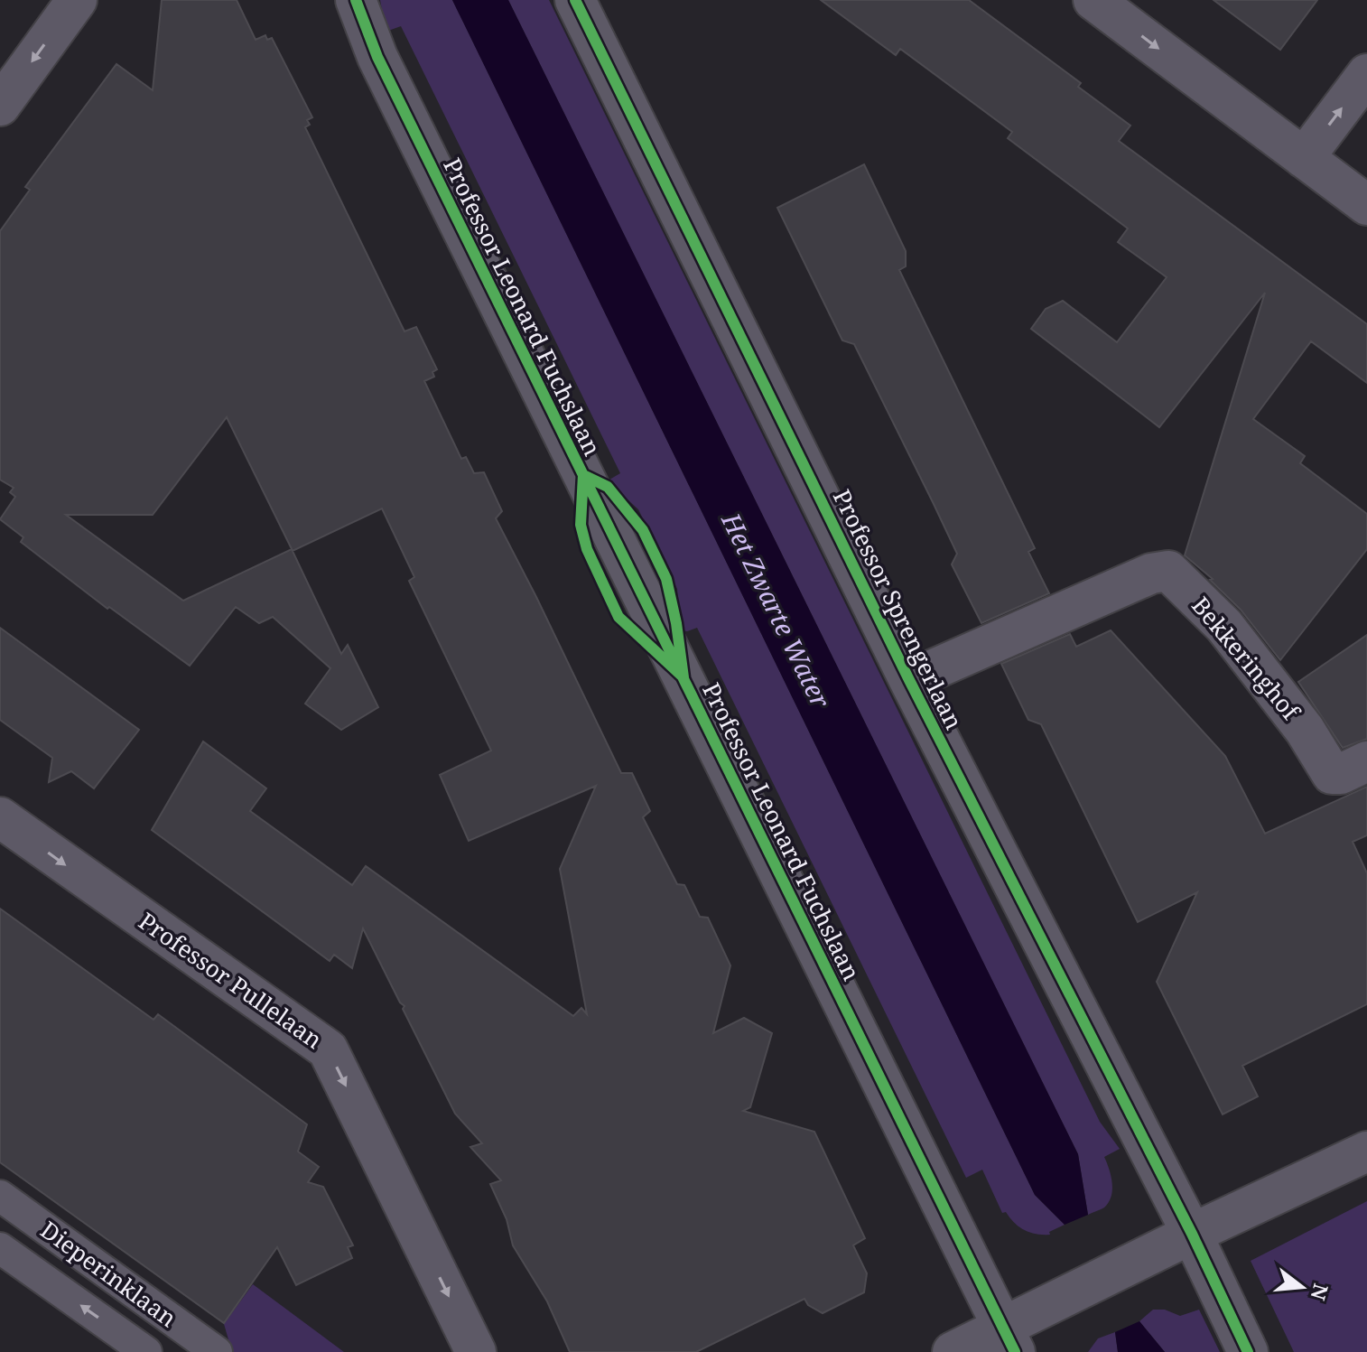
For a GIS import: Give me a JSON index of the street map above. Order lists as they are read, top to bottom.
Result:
{
  "streets": {
    "street": [
      "Professor Leonard Fuchslaan",
      "Professor Sprengerlaan",
      "Bekkeringhof",
      "Professor Pullelaan"
    ],
    "lane": ["Dieperinklaan"]
  },
  "crossings": [
    ["Professor Sprengerlaan", "Bekkeringhof"]
  ],
  "one_way": ["Professor Pullelaan"],
  "water": ["Het Zwarte Water"],
  "north": "right"
}
